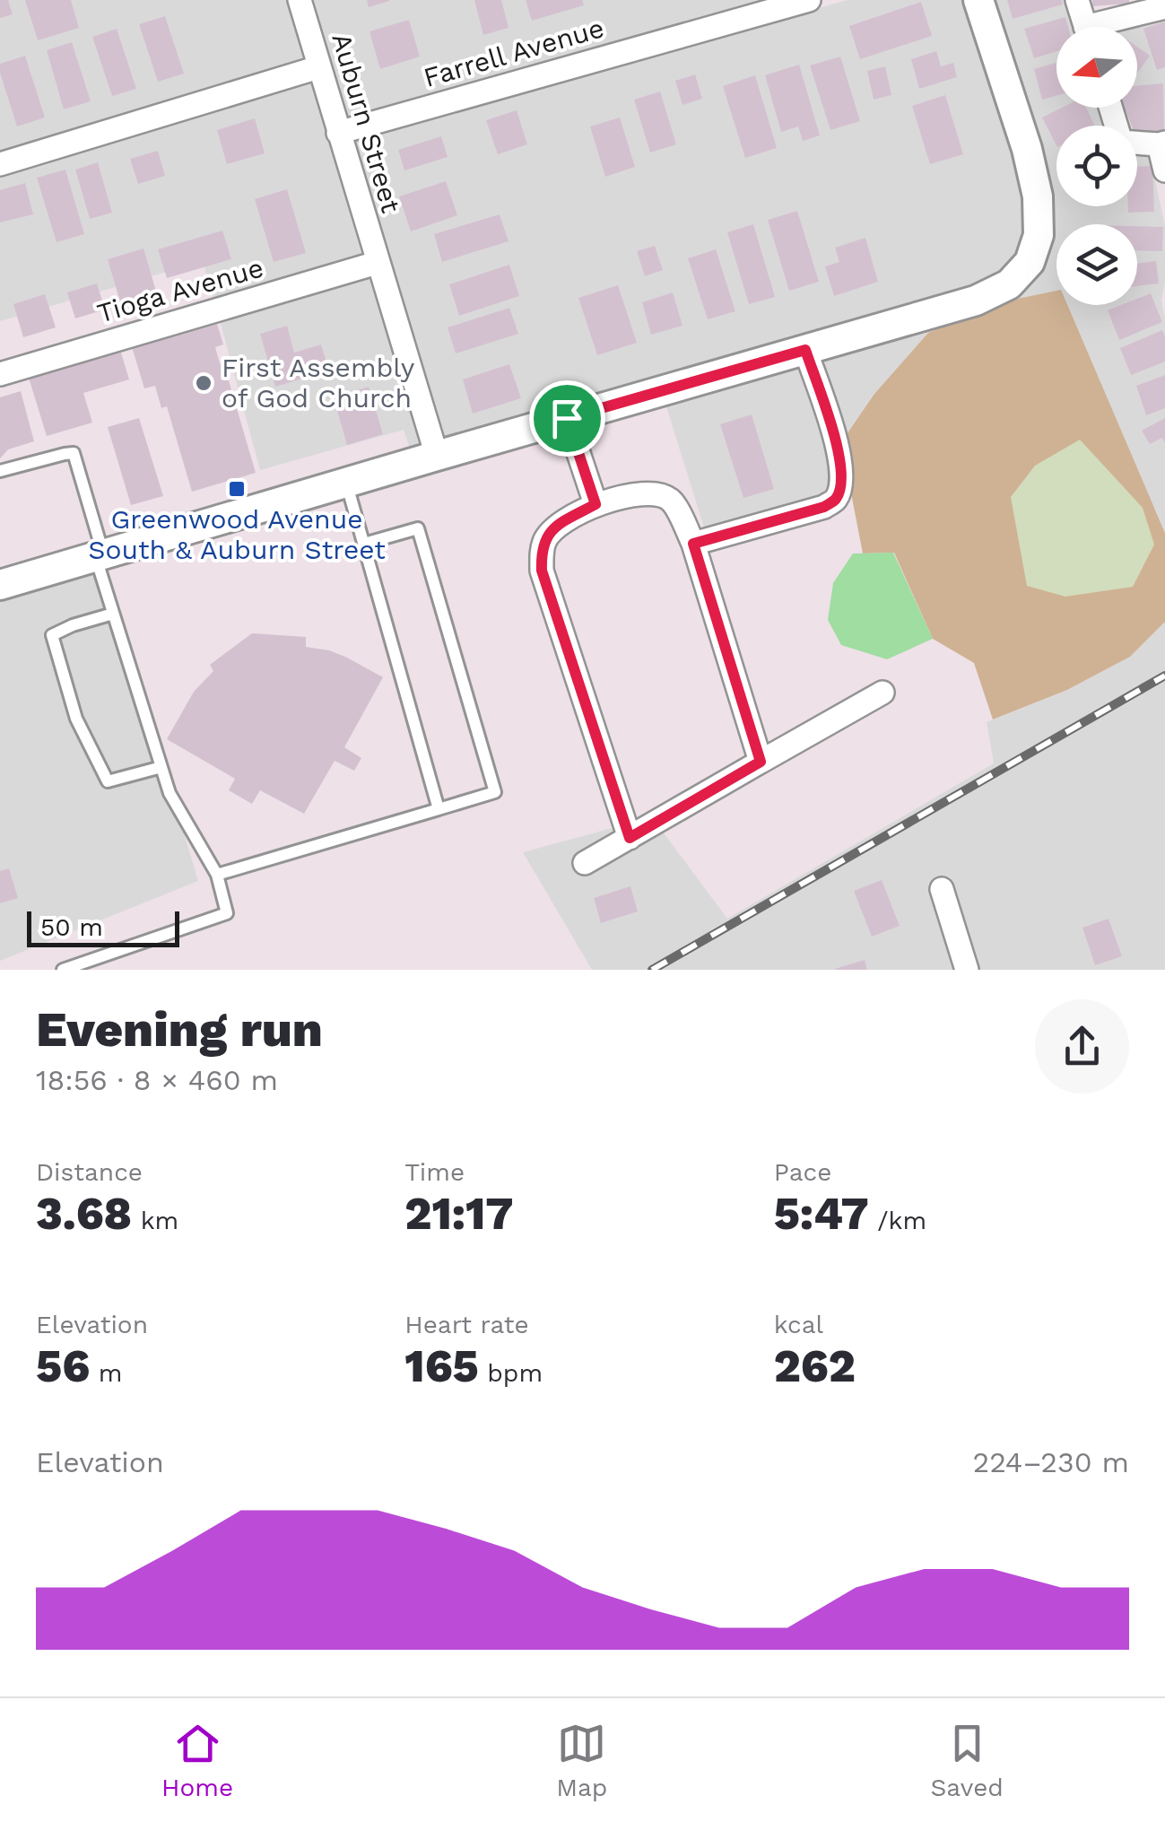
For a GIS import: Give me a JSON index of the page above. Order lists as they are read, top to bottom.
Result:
{
  "streets": {
    "street": ["Farrell Avenue", "Auburn Street", "Tioga Avenue"]
  },
  "crossings": [
    ["Farrell Avenue", "Auburn Street"],
    ["Auburn Street", "Tioga Avenue"]
  ],
  "places": {
    "other": ["First Assembly of God Church"],
    "transit": ["Greenwood Avenue South & Auburn Street"]
  },
  "scale_bar": "50 m",
  "north": "left",
  "page": {
    "scale": "50 m",
    "heading": ["Evening run", "18:56 · 8 × 460 m"],
    "stats": [
      ["Distance", "3.68 km"],
      ["Time", "21:17"],
      ["Pace", "5:47 /km"],
      ["Elevation", "56 m"],
      ["Heart rate", "165 bpm"],
      ["kcal", "262"]
    ],
    "chart": ["Elevation", "224–230 m"],
    "tabs": ["Home", "Map", "Saved"]
  }
}
